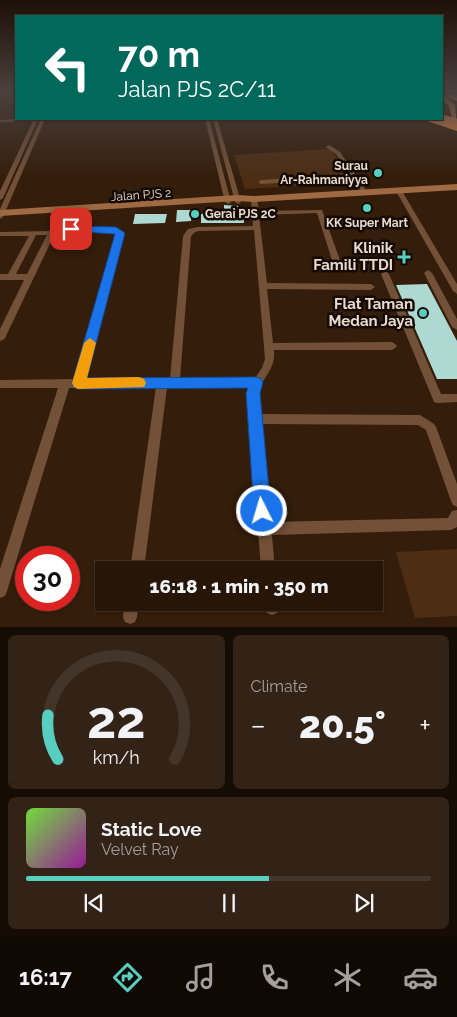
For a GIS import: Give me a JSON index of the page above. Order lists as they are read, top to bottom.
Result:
{
  "streets": {
    "main road": ["Jalan PJS 2"]
  },
  "places": {
    "other": [
      "Surau Ar-Rahmaniyya",
      "KK Super Mart",
      "Gerai PJS 2C",
      "Flat Taman Medan Jaya"
    ],
    "health": ["Klinik Famili TTDI"]
  },
  "page": {
    "turn": ["70 m", "Jalan PJS 2C/11"],
    "limit": "30",
    "trip": "16:18 · 1 min · 350 m",
    "tile": "Climate",
    "heat": ["−", "20.5°", "+"],
    "song": ["Static Love", "Velvet Ray"],
    "tabs": "16:17",
    "gauge": ["22", "km/h"]
  }
}
